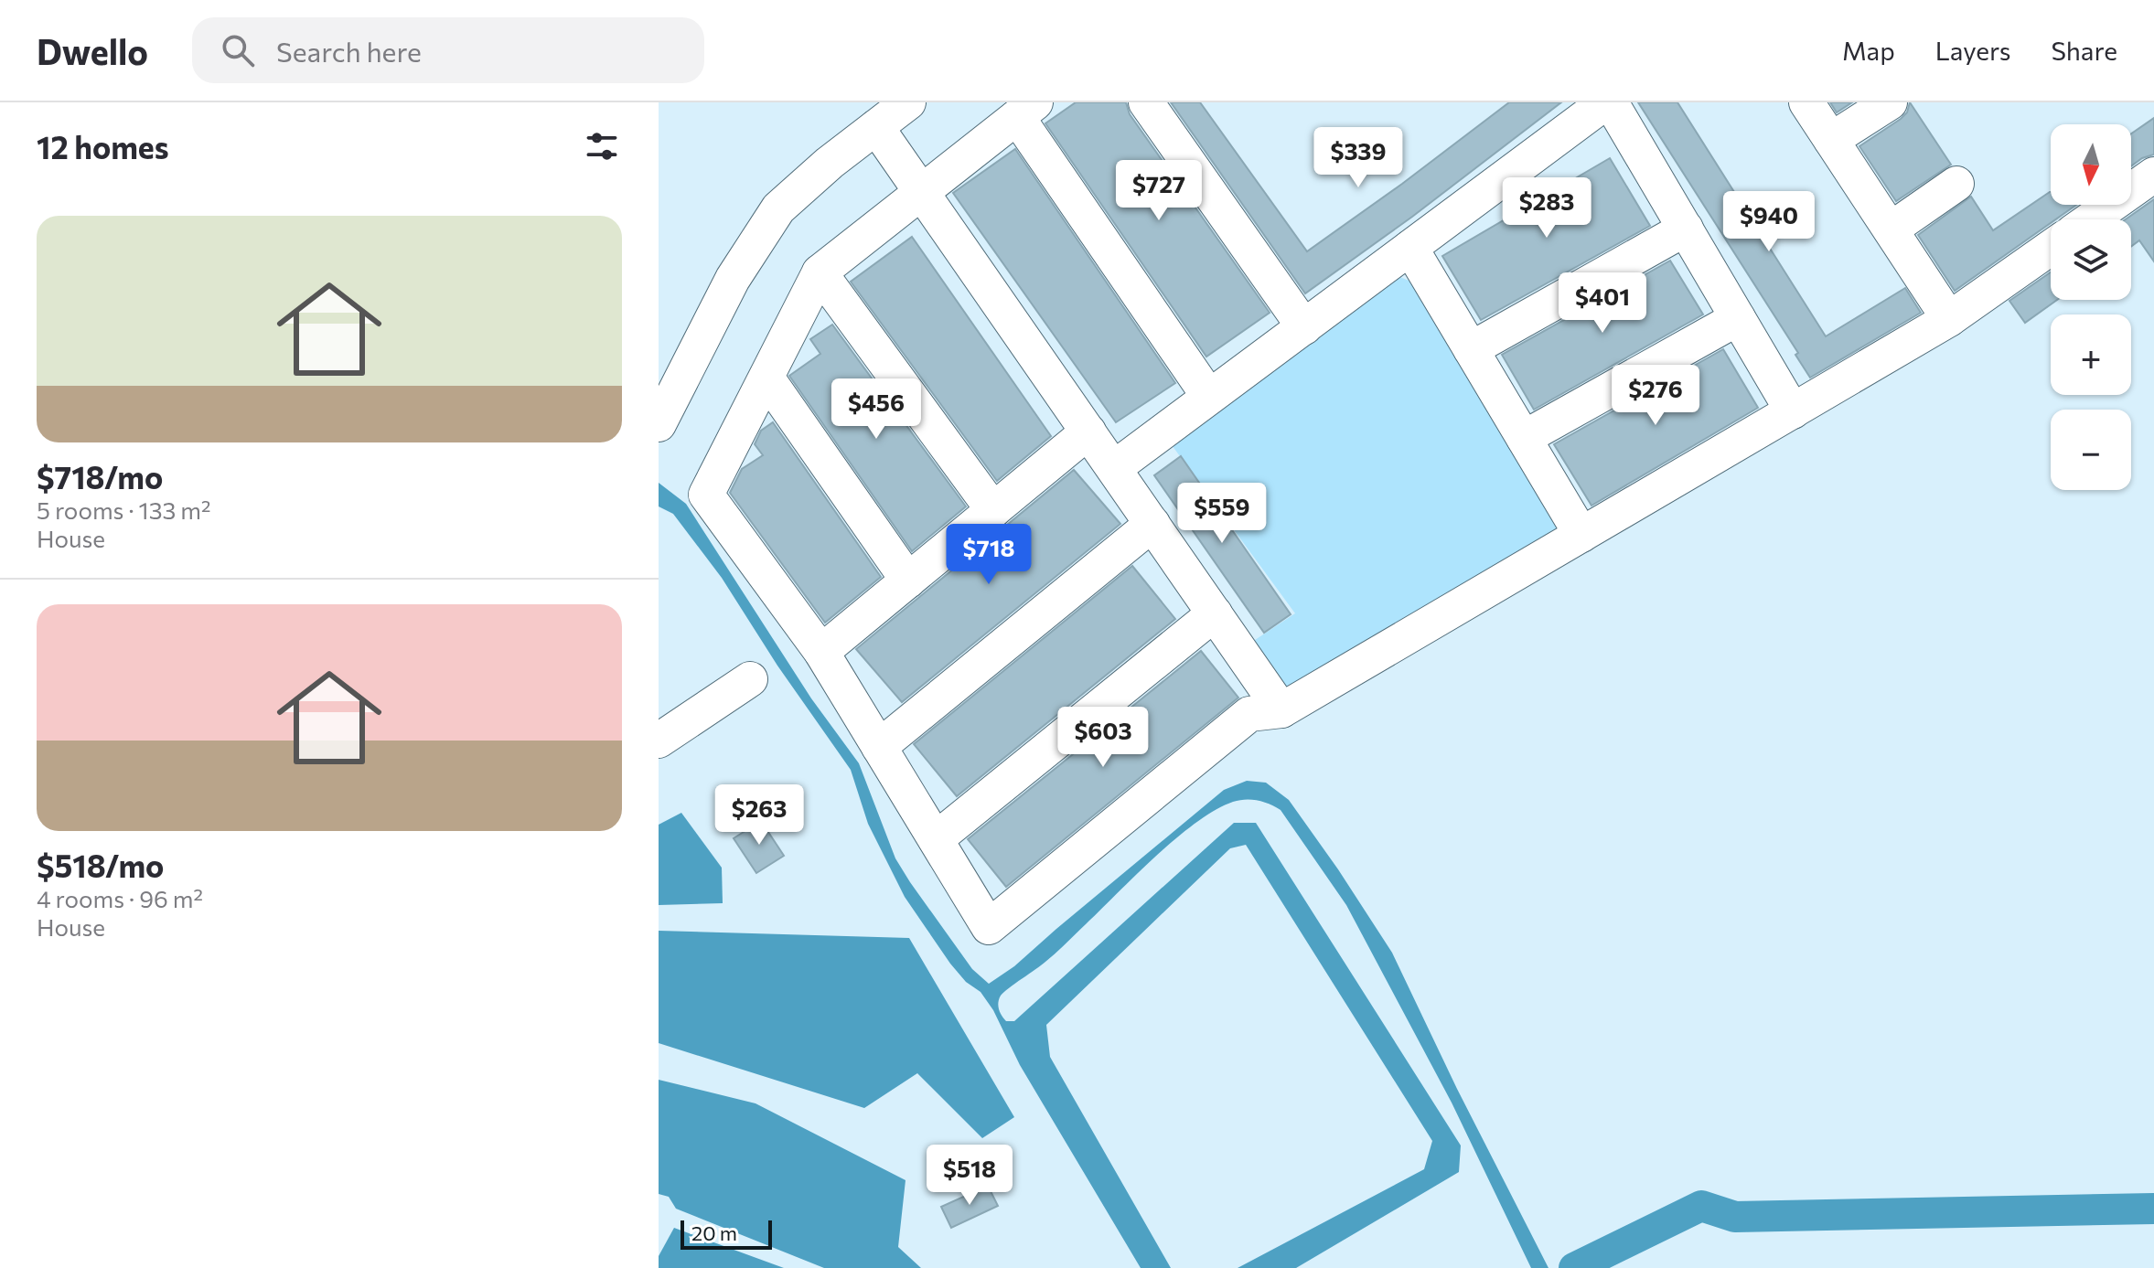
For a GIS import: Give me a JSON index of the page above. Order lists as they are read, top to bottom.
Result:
{
  "scale_bar": "20 m",
  "north": "bottom",
  "page": {
    "header": "Dwello",
    "search": "Search here",
    "nav": ["Map", "Layers", "Share"],
    "heading": "12 homes",
    "map_buttons": ["+", "−"],
    "price": [
      "$339",
      "$727",
      "$283",
      "$940",
      "$401",
      "$276",
      "$456",
      "$559",
      "$718",
      "$603",
      "$263",
      "$518"
    ],
    "list": [
      {
        "name": "$718/mo",
        "note": "5 rooms · 133 m² · House"
      },
      {
        "name": "$518/mo",
        "note": "4 rooms · 96 m² · House"
      }
    ],
    "scale": "20 m"
  }
}
